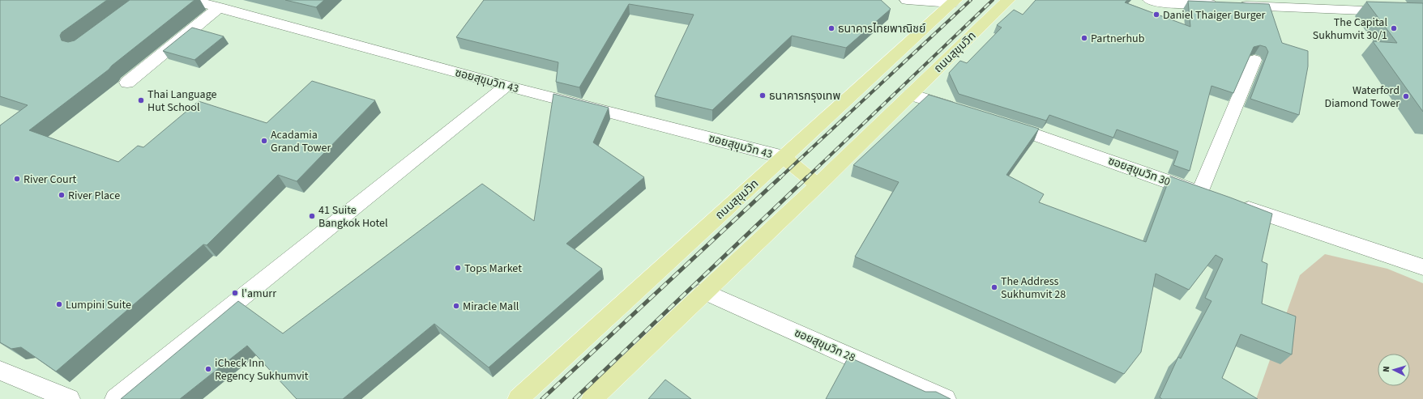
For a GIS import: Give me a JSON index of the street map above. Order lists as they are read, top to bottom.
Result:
{
  "streets": {
    "main road": ["ถนนสุขุมวิท"],
    "street": ["ซอยสุขุมวิท 43", "ซอยสุขุมวิท 30", "ซอยสุขุมวิท 28"]
  },
  "crossings": [
    ["ถนนสุขุมวิท", "ซอยสุขุมวิท 43"],
    ["ถนนสุขุมวิท", "ซอยสุขุมวิท 28"]
  ],
  "places": [
    "Daniel Thaiger Burger",
    "ธนาคารไทยพาณิชย์",
    "The Capital Sukhumvit 30/1",
    "Partnerhub",
    "ธนาคารกรุงเทพ",
    "Waterford Diamond Tower",
    "Thai Language Hut School",
    "Acadamia Grand Tower",
    "River Court",
    "River Place",
    "41 Suite Bangkok Hotel",
    "Tops Market",
    "The Address Sukhumvit 28",
    "l'amurr",
    "Lumpini Suite",
    "Miracle Mall",
    "iCheck Inn Regency Sukhumvit"
  ],
  "north": "left"
}
